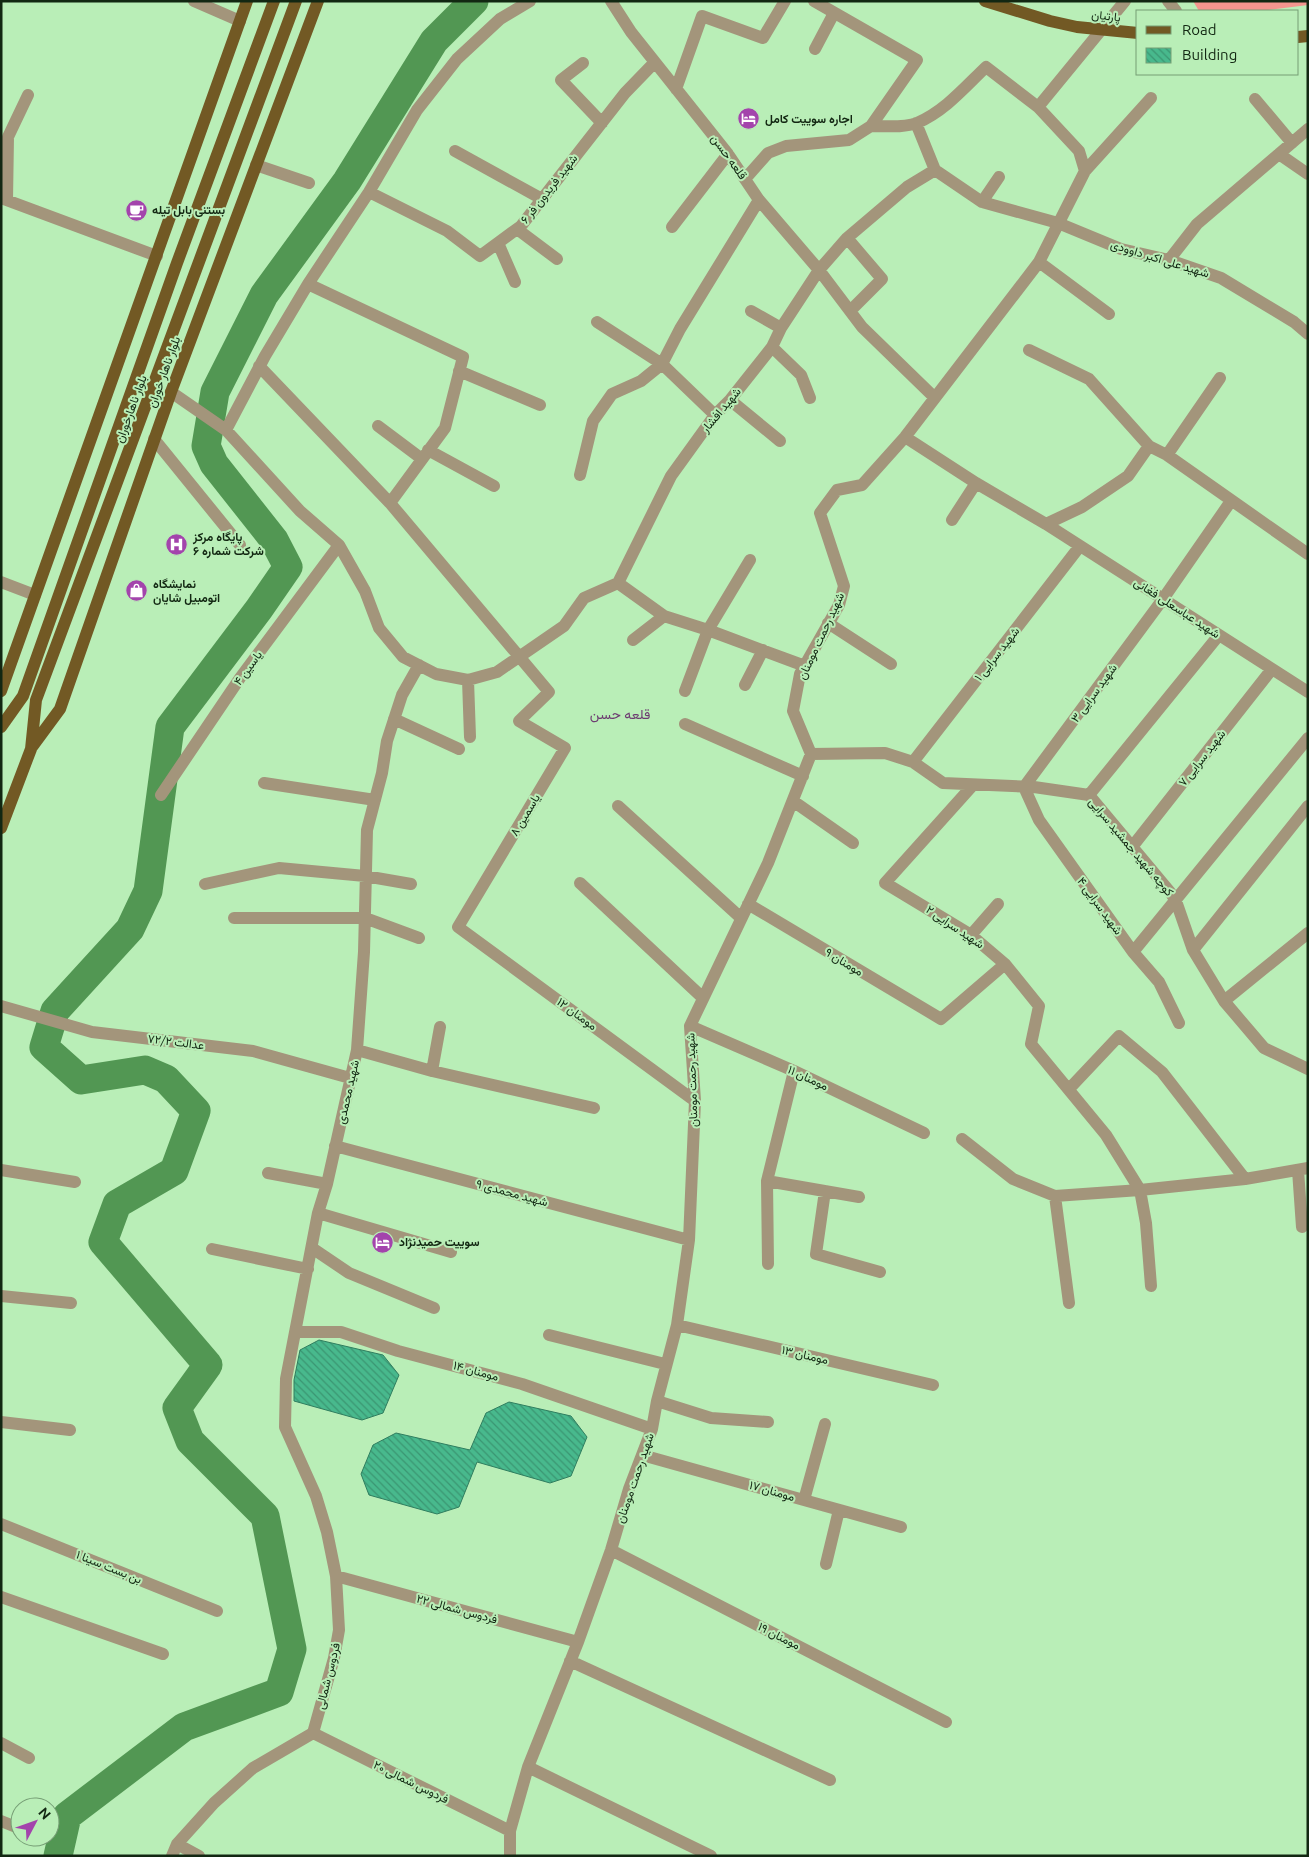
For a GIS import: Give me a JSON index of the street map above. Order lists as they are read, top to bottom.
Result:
{
  "streets": {
    "main road": ["پارتیان", "بلوار ناهار خوران", "بلوار ناهارخوران"],
    "street": [
      "قلعه حسن",
      "شهید فریدون فر ۶",
      "شهید علی اکبر داوودی",
      "شهید افشار",
      "شهید عباسعلی فغانی",
      "شهید رحمت مومنان",
      "شهید سرایی ۱",
      "یاسین ۴",
      "شهید سرایی ۳",
      "شهید سرایی ۷",
      "یاسمین ۸",
      "کوچه شهید جمشید سرایی",
      "شهید سرایی ۴",
      "شهید سرایی ۲",
      "مومنان ۹",
      "مومنان ۱۲",
      "عدالت ۷۲/۲",
      "مومنان ۱۱",
      "شهید محمدی",
      "۹ شهید محمدی",
      "مومنان ۱۳",
      "مومنان ۱۴",
      "مومنان ۱۷",
      "۱ بن بست سینا",
      "فردوس شمالی ۲۲",
      "مومنان ۱۹",
      "فردوس شمالی",
      "فردوس شمالی ۲۰"
    ]
  },
  "crossings": [
    ["قلعه حسن", "شهید فریدون فر ۶"],
    ["قلعه حسن", "شهید افشار"],
    ["قلعه حسن", "شهید رحمت مومنان"],
    ["شهید علی اکبر داوودی", "شهید افشار"],
    ["شهید علی اکبر داوودی", "شهید رحمت مومنان"],
    ["بلوار ناهار خوران", "بلوار ناهارخوران"],
    ["شهید عباسعلی فغانی", "شهید رحمت مومنان"],
    ["شهید عباسعلی فغانی", "شهید سرایی ۱"],
    ["شهید عباسعلی فغانی", "شهید سرایی ۳"],
    ["شهید عباسعلی فغانی", "شهید سرایی ۷"],
    ["شهید رحمت مومنان", "کوچه شهید جمشید سرایی"],
    ["شهید رحمت مومنان", "مومنان ۹"],
    ["شهید رحمت مومنان", "مومنان ۱۲"],
    ["شهید رحمت مومنان", "مومنان ۱۱"],
    ["شهید رحمت مومنان", "۹ شهید محمدی"],
    ["شهید رحمت مومنان", "مومنان ۱۳"],
    ["شهید رحمت مومنان", "مومنان ۱۴"],
    ["شهید رحمت مومنان", "مومنان ۱۷"],
    ["شهید رحمت مومنان", "فردوس شمالی ۲۲"],
    ["شهید رحمت مومنان", "مومنان ۱۹"],
    ["شهید رحمت مومنان", "فردوس شمالی ۲۰"],
    ["شهید سرایی ۱", "کوچه شهید جمشید سرایی"],
    ["شهید سرایی ۳", "کوچه شهید جمشید سرایی"],
    ["شهید سرایی ۳", "شهید سرایی ۴"],
    ["شهید سرایی ۷", "کوچه شهید جمشید سرایی"],
    ["یاسمین ۸", "مومنان ۱۲"],
    ["کوچه شهید جمشید سرایی", "شهید سرایی ۴"],
    ["کوچه شهید جمشید سرایی", "شهید سرایی ۲"],
    ["شهید سرایی ۲", "مومنان ۹"],
    ["عدالت ۷۲/۲", "شهید محمدی"],
    ["شهید محمدی", "۹ شهید محمدی"],
    ["شهید محمدی", "مومنان ۱۴"],
    ["شهید محمدی", "فردوس شمالی"],
    ["فردوس شمالی ۲۲", "فردوس شمالی"],
    ["فردوس شمالی", "فردوس شمالی ۲۰"]
  ],
  "districts": ["قلعه حسن"],
  "places": {
    "hotel": ["اجاره سوییت کامل", "سوییت حمیدنژاد"],
    "cafe": ["بستنی بابل تیله"],
    "hospital": ["پایگاه مرکز شرکت شماره ۶"],
    "shop": ["نمایشگاه اتومبیل شایان"]
  },
  "legend": ["Road", "Building"],
  "north": "top right"
}
